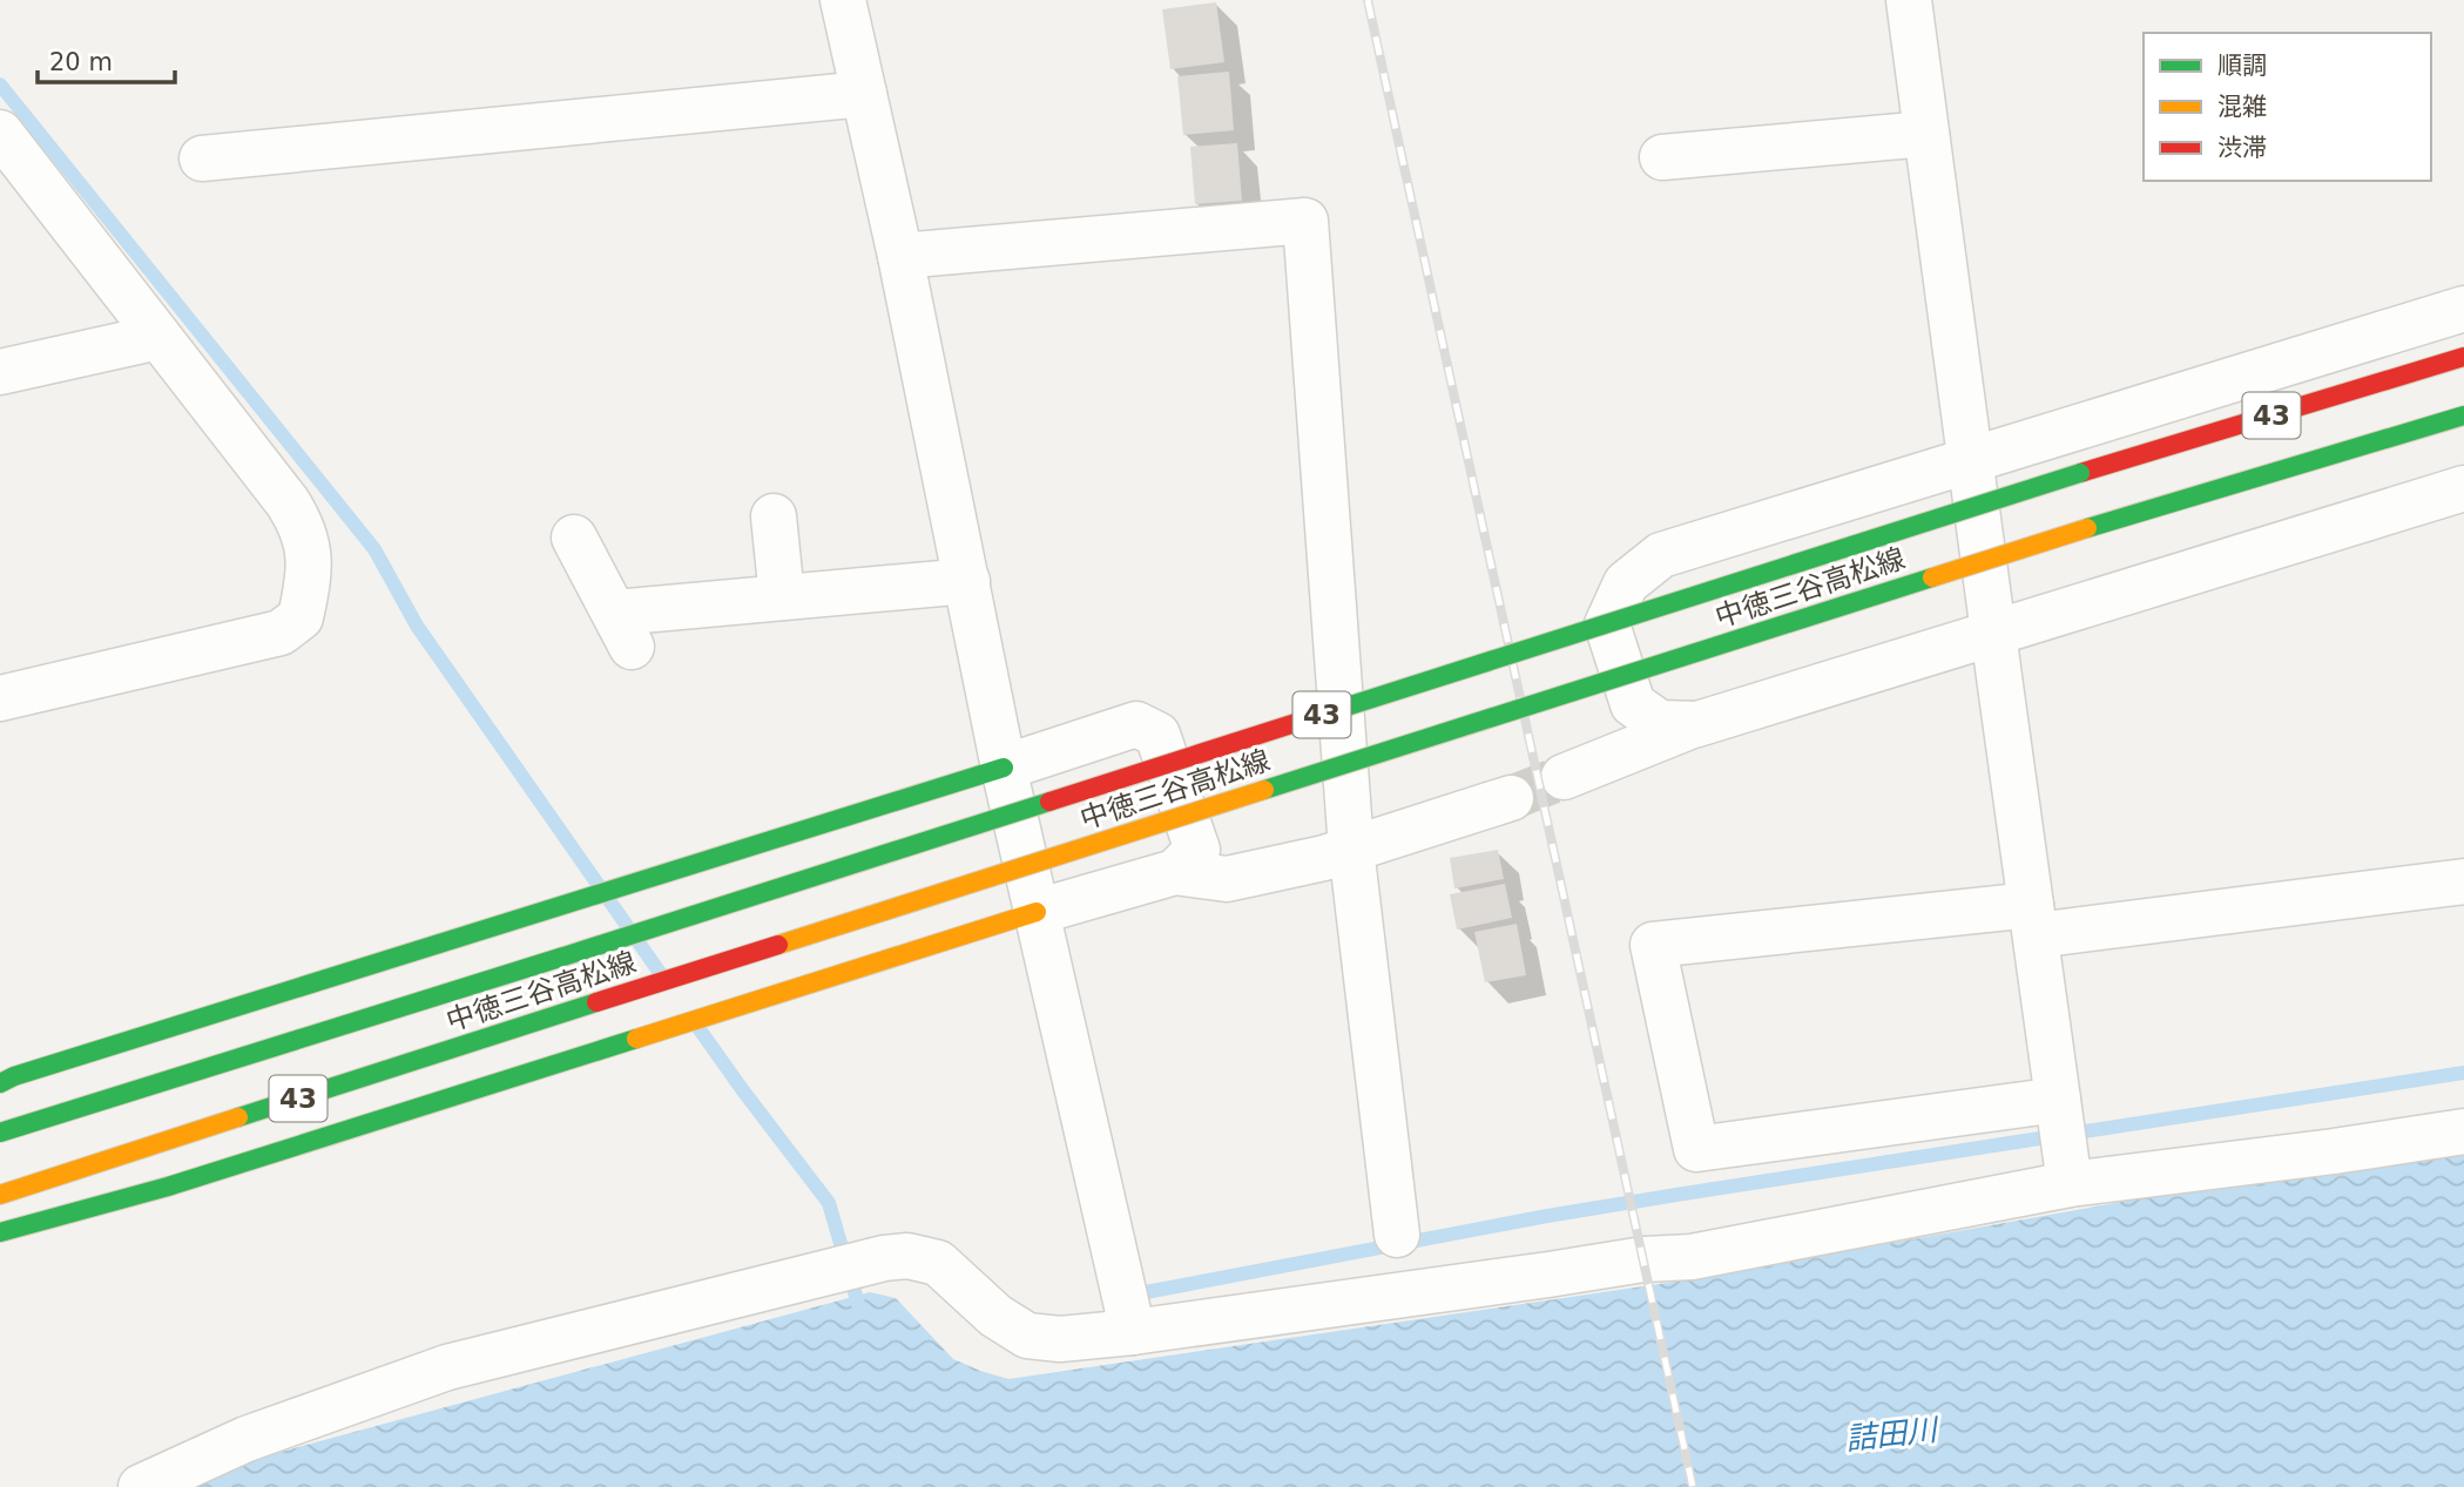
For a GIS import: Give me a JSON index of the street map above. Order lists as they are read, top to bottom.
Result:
{
  "streets": {
    "main road": ["43", "中徳三谷高松線"]
  },
  "water": ["詰田川"],
  "legend": ["順調", "混雑", "渋滞"],
  "scale_bar": "20 m"
}
